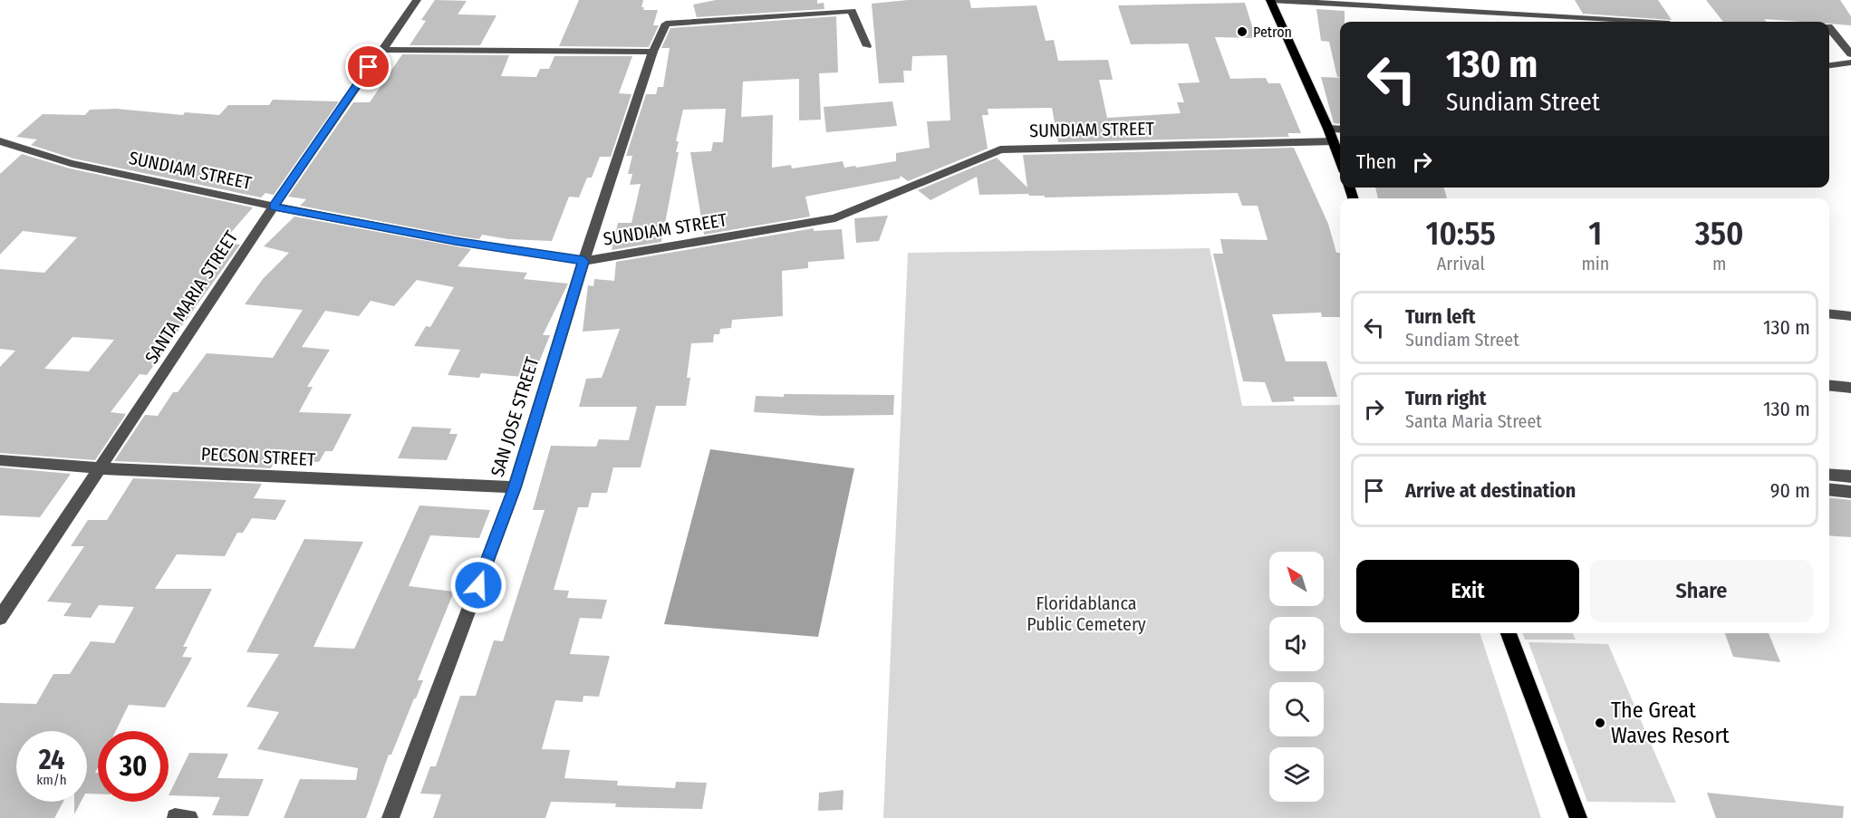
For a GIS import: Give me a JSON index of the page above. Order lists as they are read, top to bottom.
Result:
{
  "streets": {
    "street": [
      "SUNDIAM STREET",
      "SANTA MARIA STREET",
      "SAN JOSE STREET",
      "PECSON STREET"
    ]
  },
  "crossings": [
    ["SUNDIAM STREET", "SANTA MARIA STREET"],
    ["SUNDIAM STREET", "SAN JOSE STREET"],
    ["SANTA MARIA STREET", "PECSON STREET"],
    ["SAN JOSE STREET", "PECSON STREET"]
  ],
  "parks": ["Floridablanca Public Cemetery"],
  "places": ["Petron", "The Great Waves Resort"],
  "north": "top left",
  "page": {
    "turn": ["130 m", "Sundiam Street"],
    "then": "Then",
    "eta": [
      "10:55",
      "Arrival",
      "1",
      "min",
      "350",
      "m"
    ],
    "list": [
      {
        "name": "Turn left",
        "note": "Sundiam Street",
        "value": "130 m"
      },
      {
        "name": "Turn right",
        "note": "Santa Maria Street",
        "value": "130 m"
      },
      {
        "name": "Arrive at destination",
        "value": "90 m"
      }
    ],
    "buttons": ["Exit", "Share"],
    "speed": "24 km/h",
    "limit": "30"
  }
}
